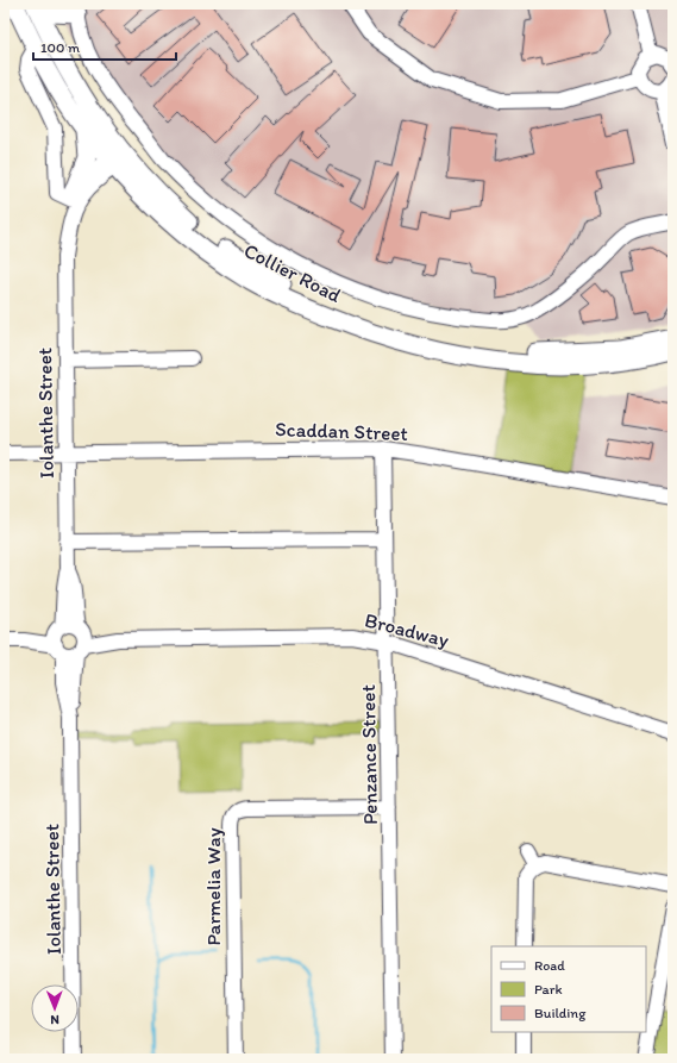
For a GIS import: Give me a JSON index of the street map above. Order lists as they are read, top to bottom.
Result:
{
  "streets": {
    "main road": ["Collier Road"],
    "street": [
      "Iolanthe Street",
      "Scaddan Street",
      "Broadway",
      "Penzance Street",
      "Parmelia Way"
    ]
  },
  "crossings": [
    ["Collier Road", "Iolanthe Street"],
    ["Iolanthe Street", "Scaddan Street"],
    ["Iolanthe Street", "Broadway"],
    ["Scaddan Street", "Penzance Street"],
    ["Broadway", "Penzance Street"],
    ["Penzance Street", "Parmelia Way"]
  ],
  "legend": ["Road", "Park", "Building"],
  "scale_bar": "100 m",
  "north": "bottom"
}
